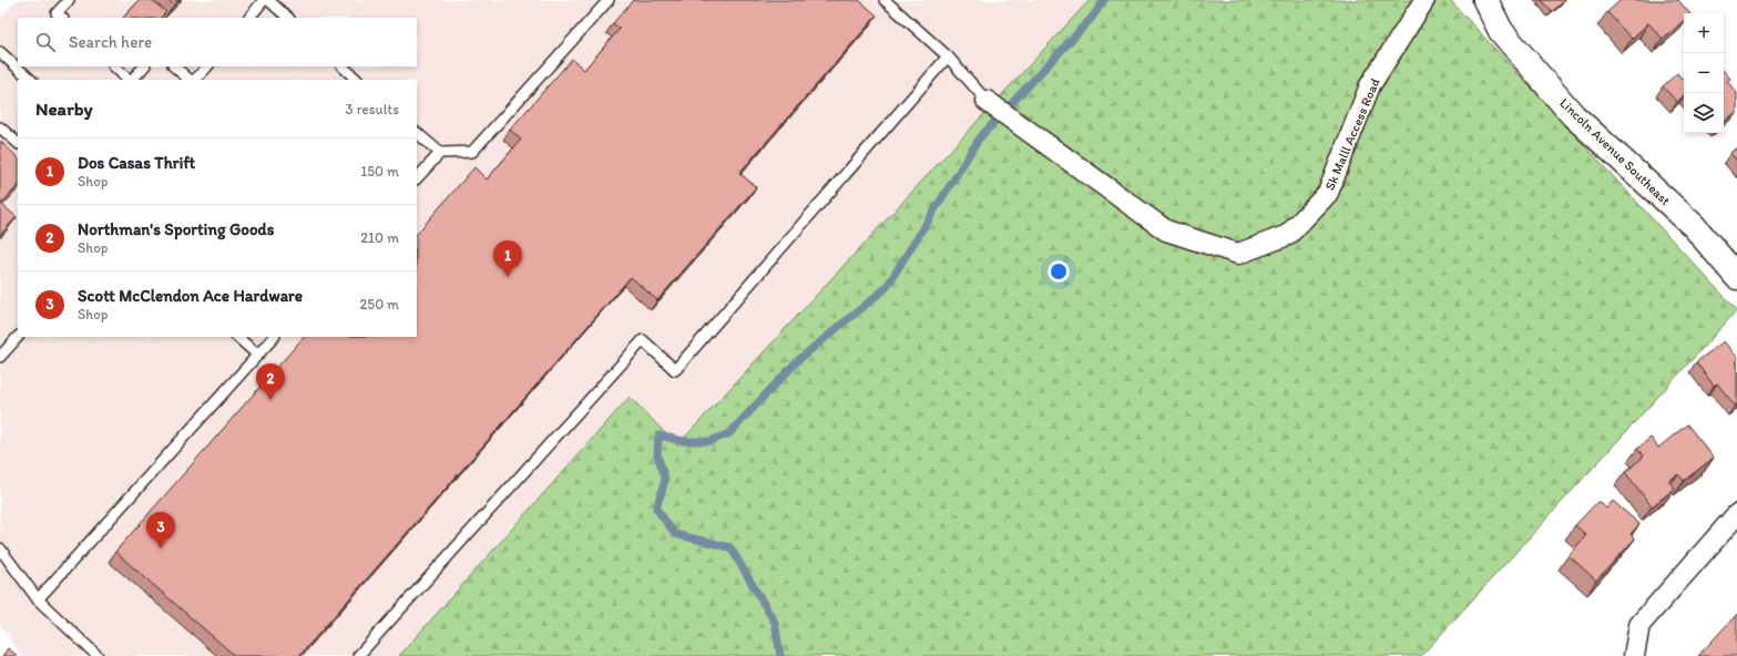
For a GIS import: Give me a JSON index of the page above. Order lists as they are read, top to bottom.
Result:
{
  "streets": {
    "street": ["Sk Malll Access Road", "Lincoln Avenue Southeast"]
  },
  "page": {
    "map_buttons": ["+", "−"],
    "search": "Search here",
    "heading": ["Nearby", "3 results"],
    "list": [
      {
        "mark": "1",
        "name": "Dos Casas Thrift",
        "note": "Shop",
        "value": "150 m"
      },
      {
        "mark": "2",
        "name": "Northman's Sporting Goods",
        "note": "Shop",
        "value": "210 m"
      },
      {
        "mark": "3",
        "name": "Scott McClendon Ace Hardware",
        "note": "Shop",
        "value": "250 m"
      }
    ],
    "pins": ["1", "2", "3"]
  }
}
